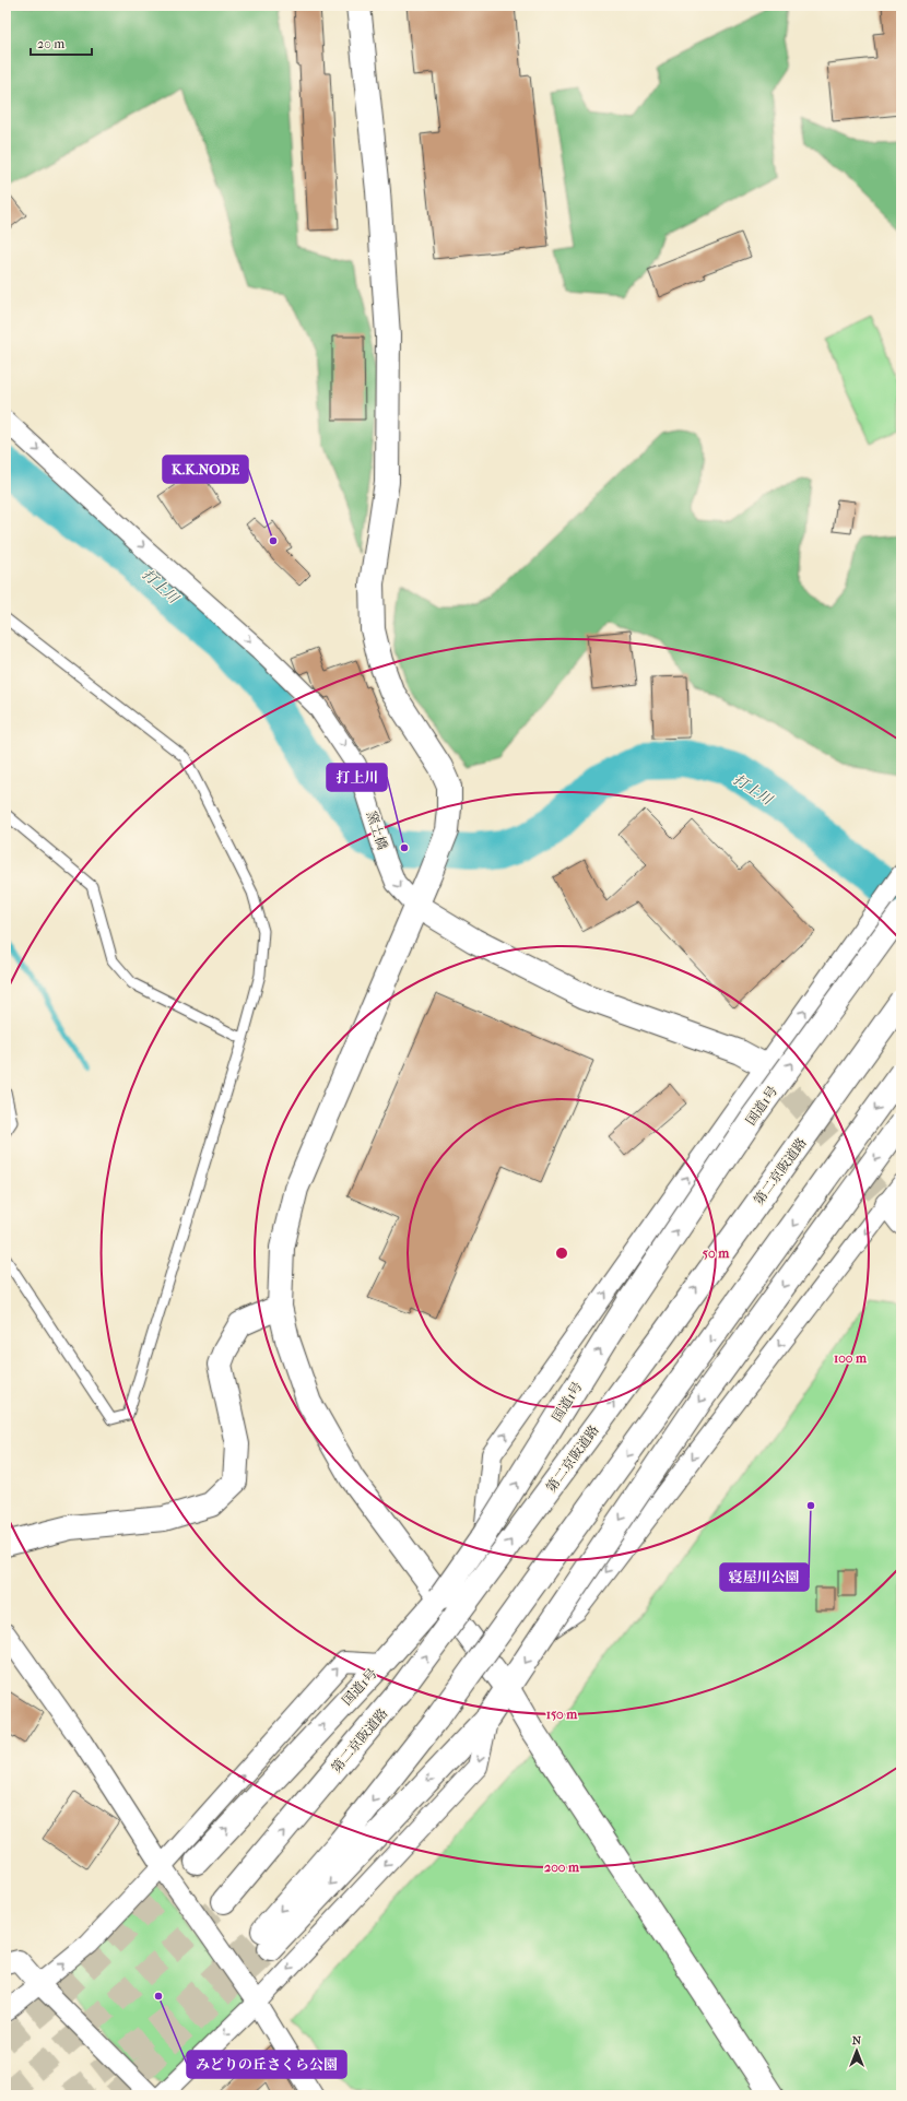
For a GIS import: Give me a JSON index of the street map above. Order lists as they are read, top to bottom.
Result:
{
  "streets": {
    "main road": ["国道1号", "第二京阪道路"],
    "street": ["窯土橋"]
  },
  "one_way": ["窯土橋"],
  "water": ["打上川"],
  "places": [
    "K.K.NODE",
    "打上川",
    "寝屋川公園",
    "みどりの丘さくら公園"
  ],
  "scale_bar": "20 m",
  "north": "top",
  "rings": [
    "50 m",
    "100 m",
    "150 m",
    "200 m"
  ]
}
